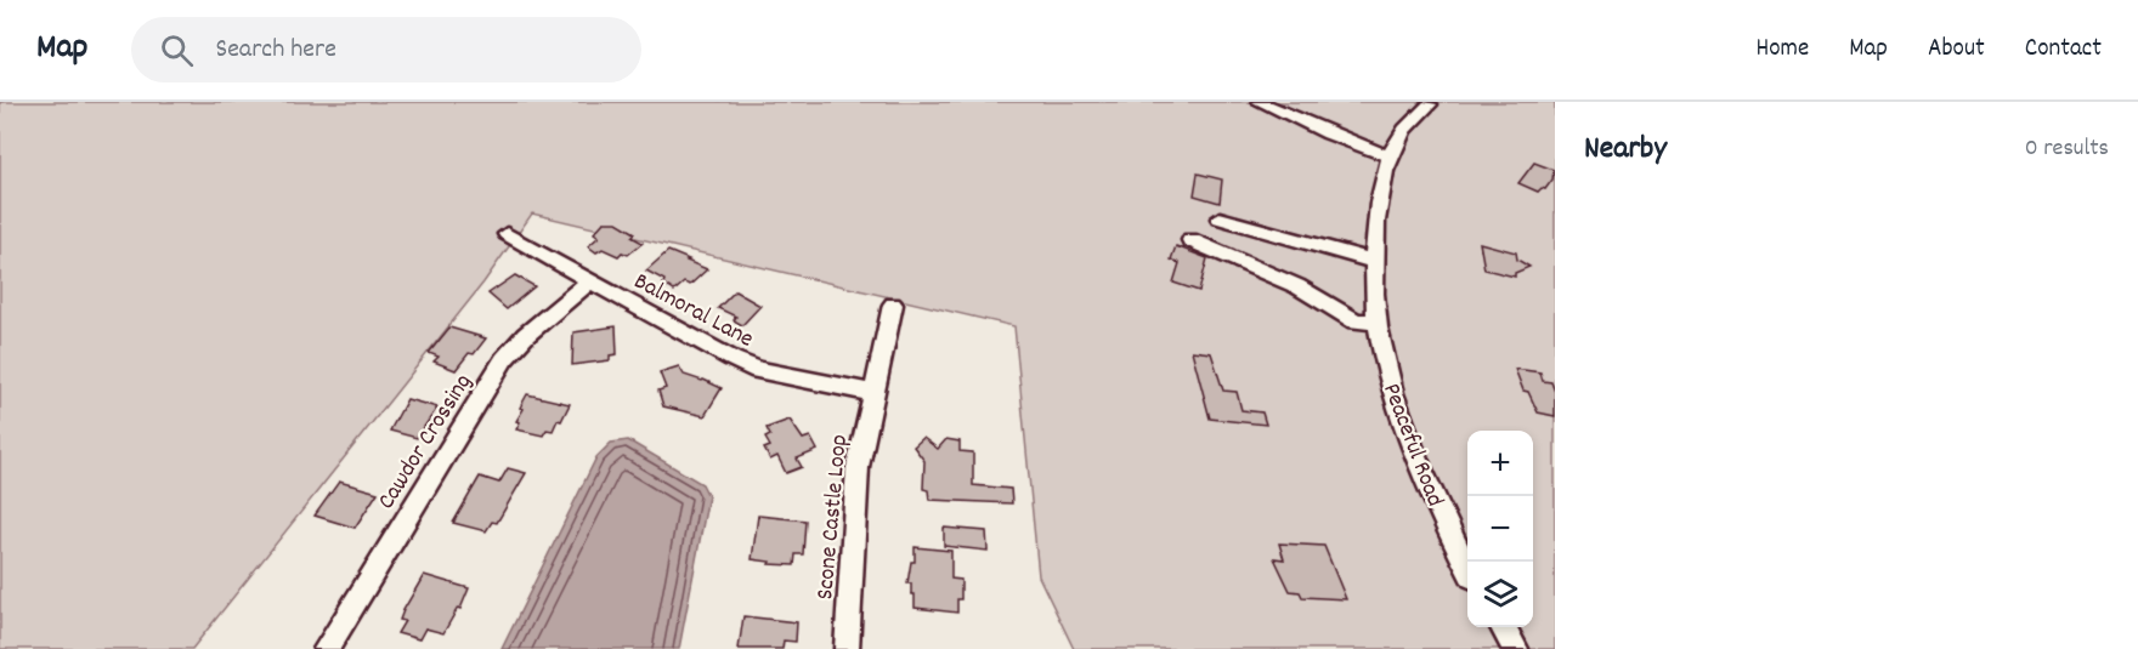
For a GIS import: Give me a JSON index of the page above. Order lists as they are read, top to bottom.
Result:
{
  "streets": {
    "street": [
      "Balmoral Lane",
      "Cawdor Crossing",
      "Peaceful Road",
      "Scone Castle Loop"
    ]
  },
  "crossings": [
    ["Balmoral Lane", "Cawdor Crossing"],
    ["Balmoral Lane", "Scone Castle Loop"]
  ],
  "page": {
    "header": "Map",
    "search": "Search here",
    "nav": [
      "Home",
      "Map",
      "About",
      "Contact"
    ],
    "heading": ["Nearby", "0 results"],
    "map_buttons": ["+", "−"]
  }
}
